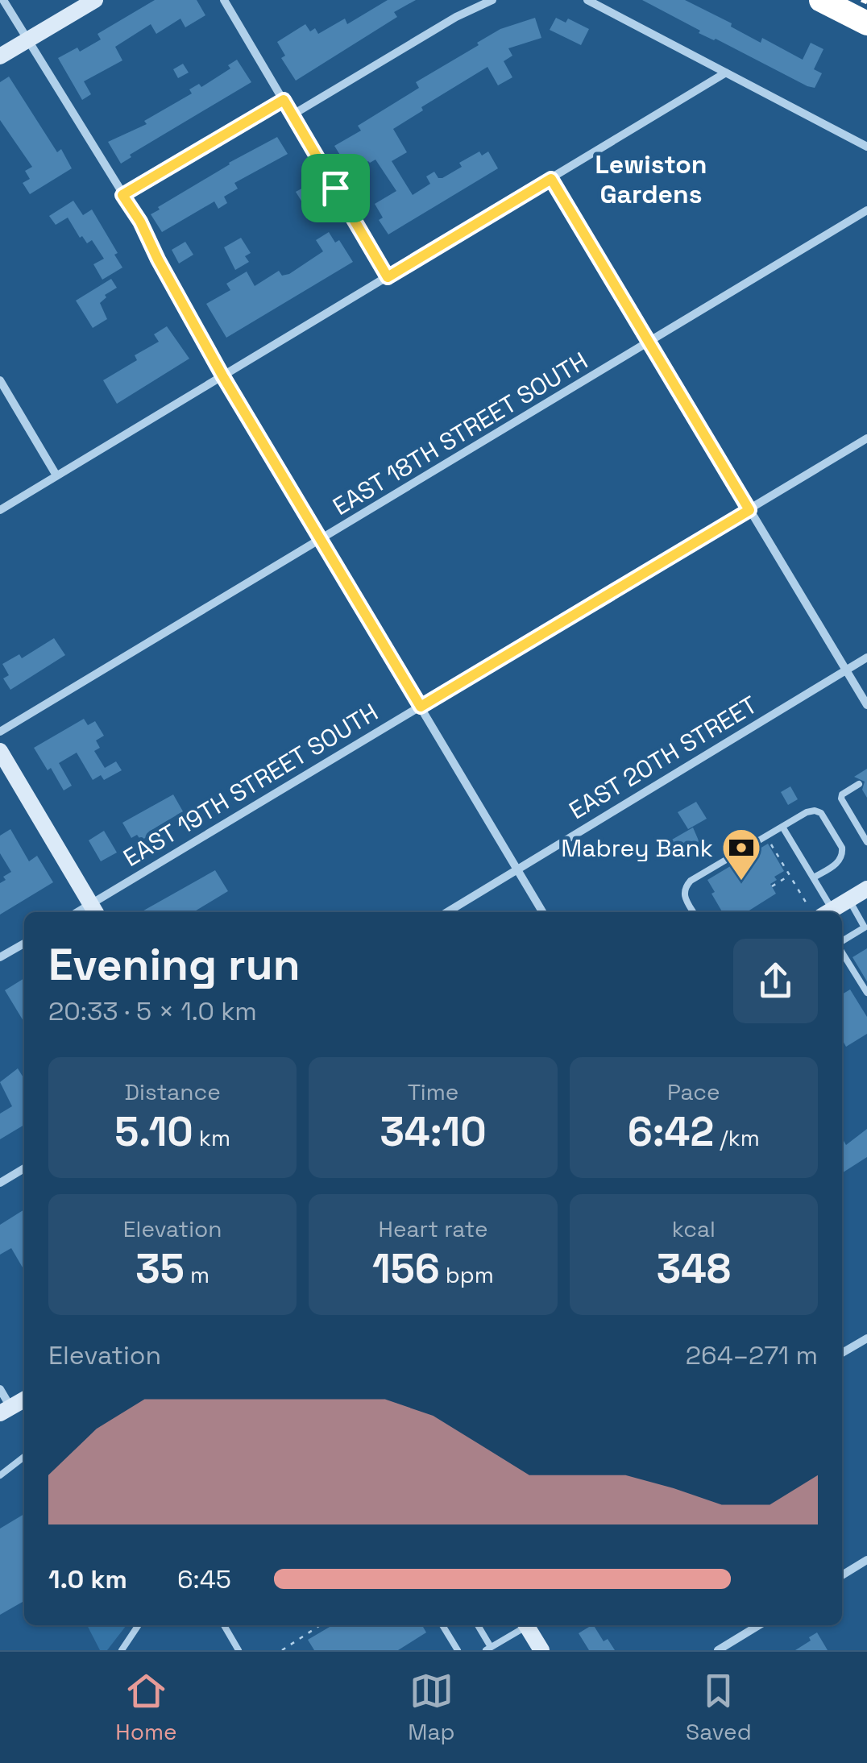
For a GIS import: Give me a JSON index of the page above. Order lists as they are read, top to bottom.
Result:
{
  "streets": {
    "street": ["EAST 18TH STREET SOUTH", "EAST 20TH STREET", "EAST 19TH STREET SOUTH"]
  },
  "districts": ["Lewiston Gardens"],
  "places": {
    "bank": ["Mabrey Bank"]
  },
  "page": {
    "heading": ["Evening run", "20:33 · 5 × 1.0 km"],
    "stats": [
      ["Distance", "5.10 km"],
      ["Time", "34:10"],
      ["Pace", "6:42 /km"],
      ["Elevation", "35 m"],
      ["Heart rate", "156 bpm"],
      ["kcal", "348"]
    ],
    "chart": ["Elevation", "264–271 m"],
    "list": [
      {
        "name": "1.0 km",
        "note": "6:45"
      }
    ],
    "tabs": ["Home", "Map", "Saved"]
  }
}
